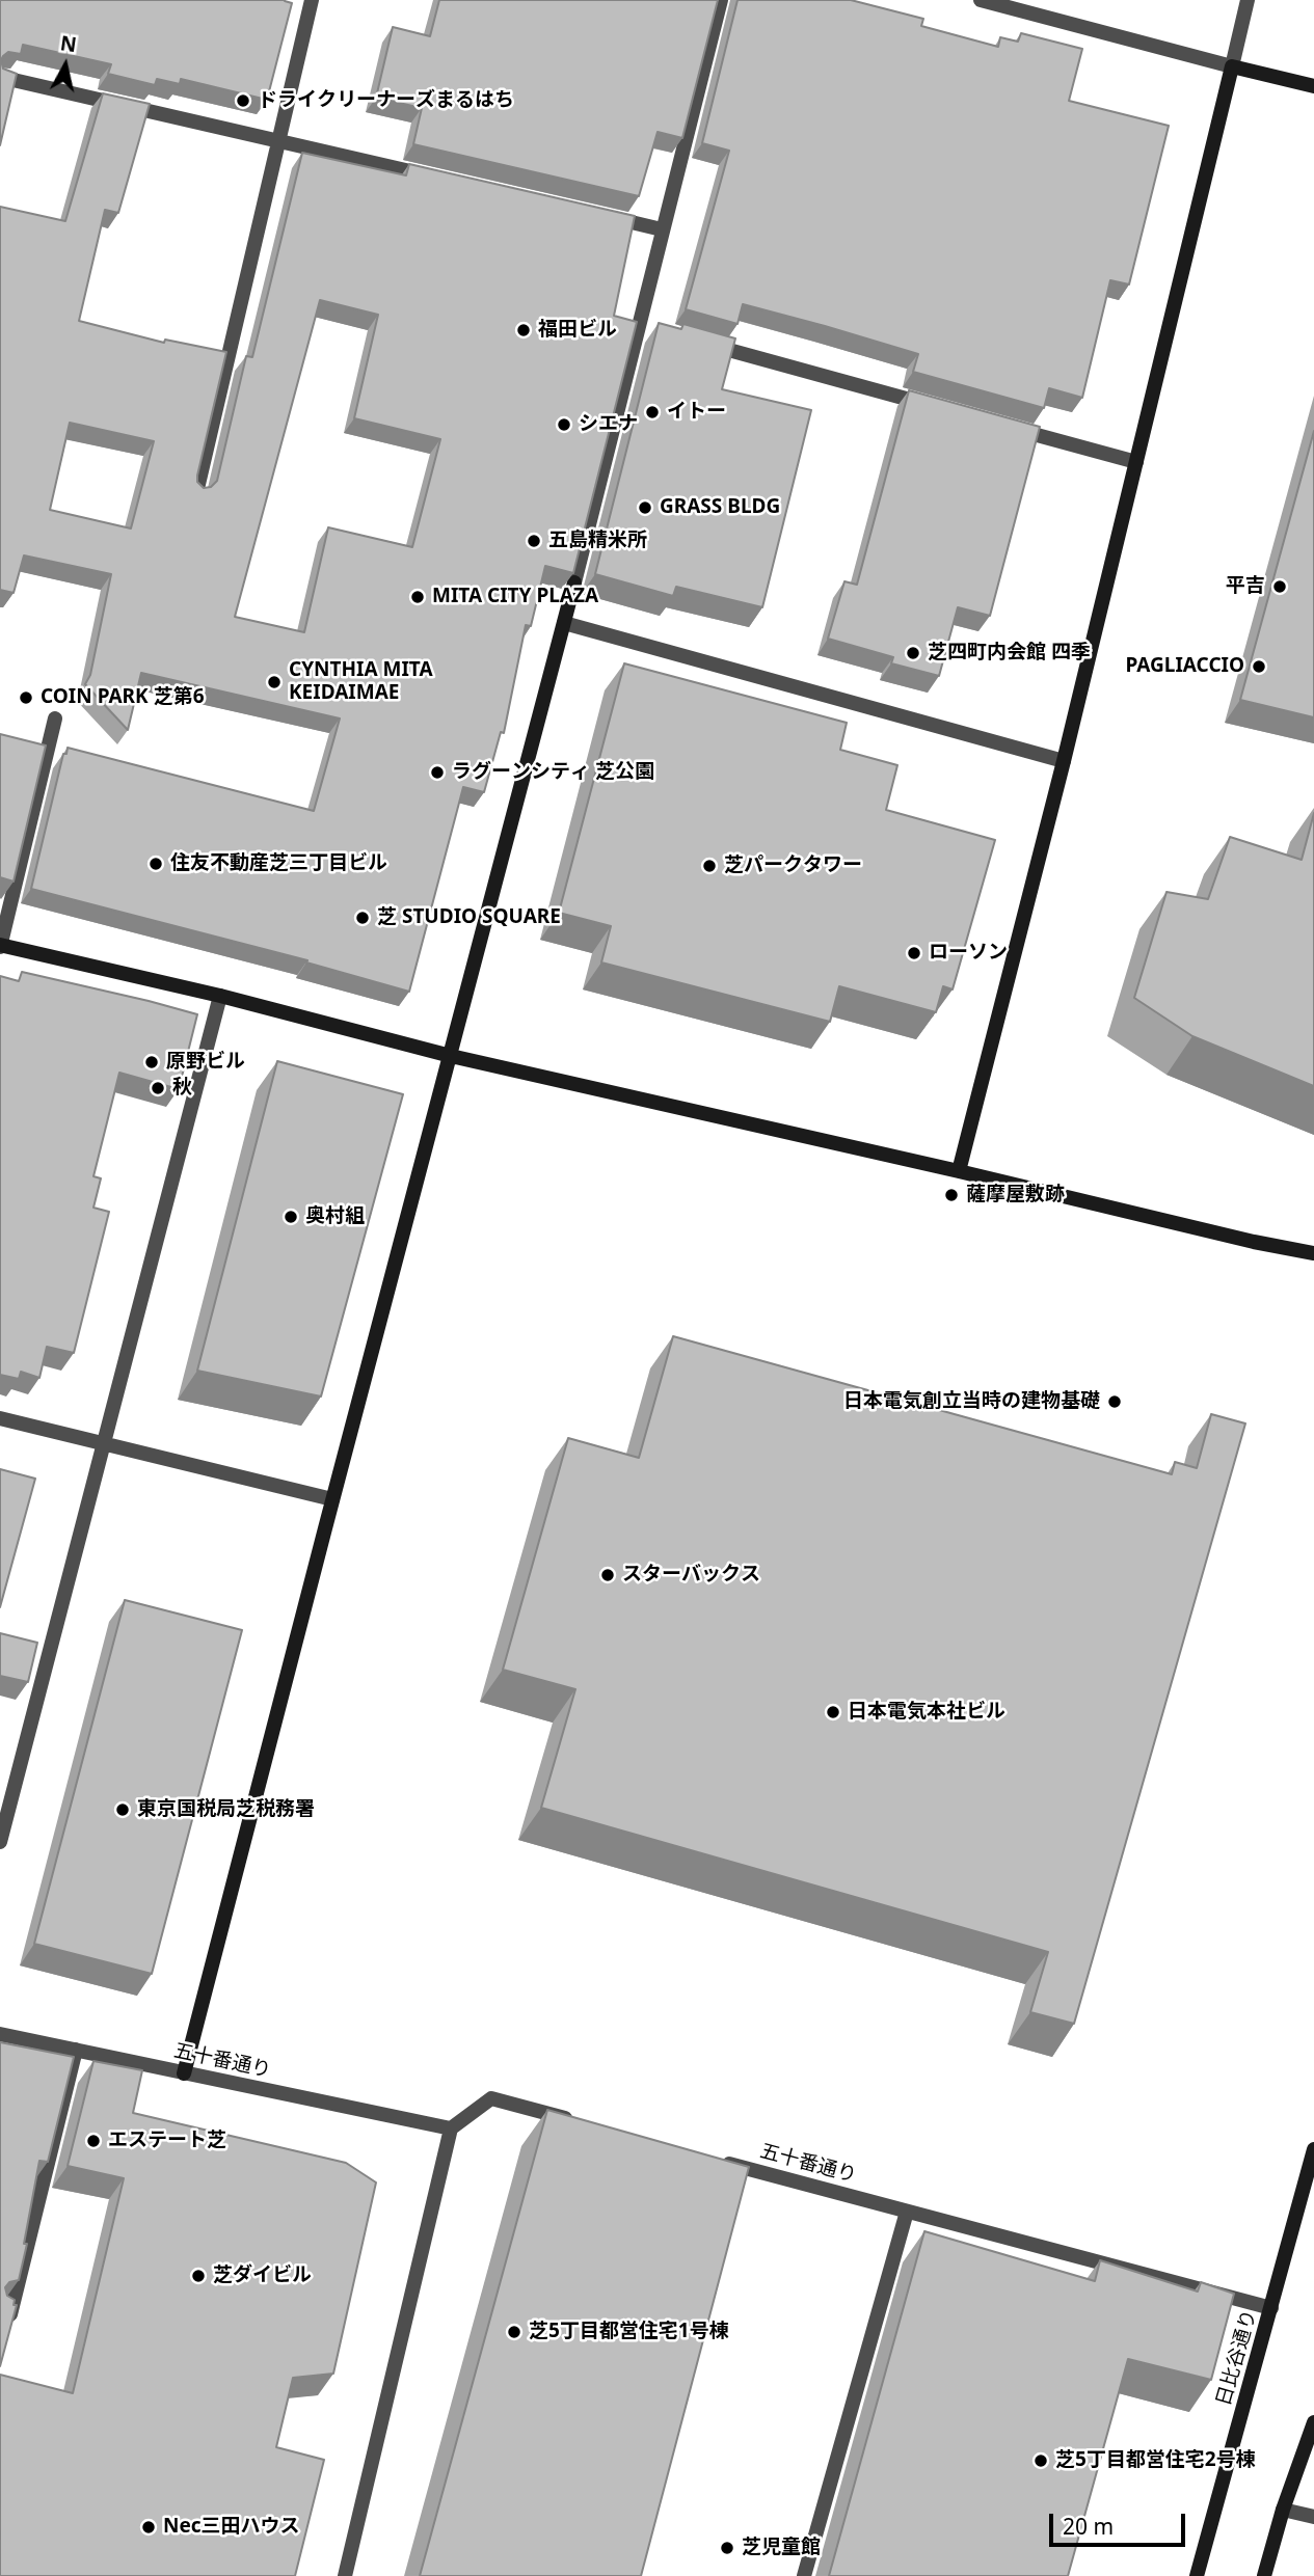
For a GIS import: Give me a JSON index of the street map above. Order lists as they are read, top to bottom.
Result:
{
  "streets": {
    "street": ["五十番通り", "日比谷通り"]
  },
  "crossings": [
    ["五十番通り", "日比谷通り"]
  ],
  "places": [
    "ドライクリーナーズまるはち",
    "福田ビル",
    "イトー",
    "シエナ",
    "GRASS BLDG",
    "五島精米所",
    "平吉",
    "MITA CITY PLAZA",
    "芝四町内会館 四季",
    "PAGLIACCIO",
    "CYNTHIA MITA KEIDAIMAE",
    "COIN PARK 芝第6",
    "ラグーンシティ 芝公園",
    "住友不動産芝三丁目ビル",
    "芝パークタワー",
    "芝 STUDIO SQUARE",
    "ローソン",
    "原野ビル",
    "秋",
    "薩摩屋敷跡",
    "奥村組",
    "日本電気創立当時の建物基礎",
    "スターバックス",
    "日本電気本社ビル",
    "東京国税局芝税務署",
    "エステート芝",
    "芝ダイビル",
    "芝5丁目都営住宅1号棟",
    "芝5丁目都営住宅2号棟",
    "Nec三田ハウス",
    "芝児童館"
  ],
  "scale_bar": "20 m",
  "north": "top"
}
